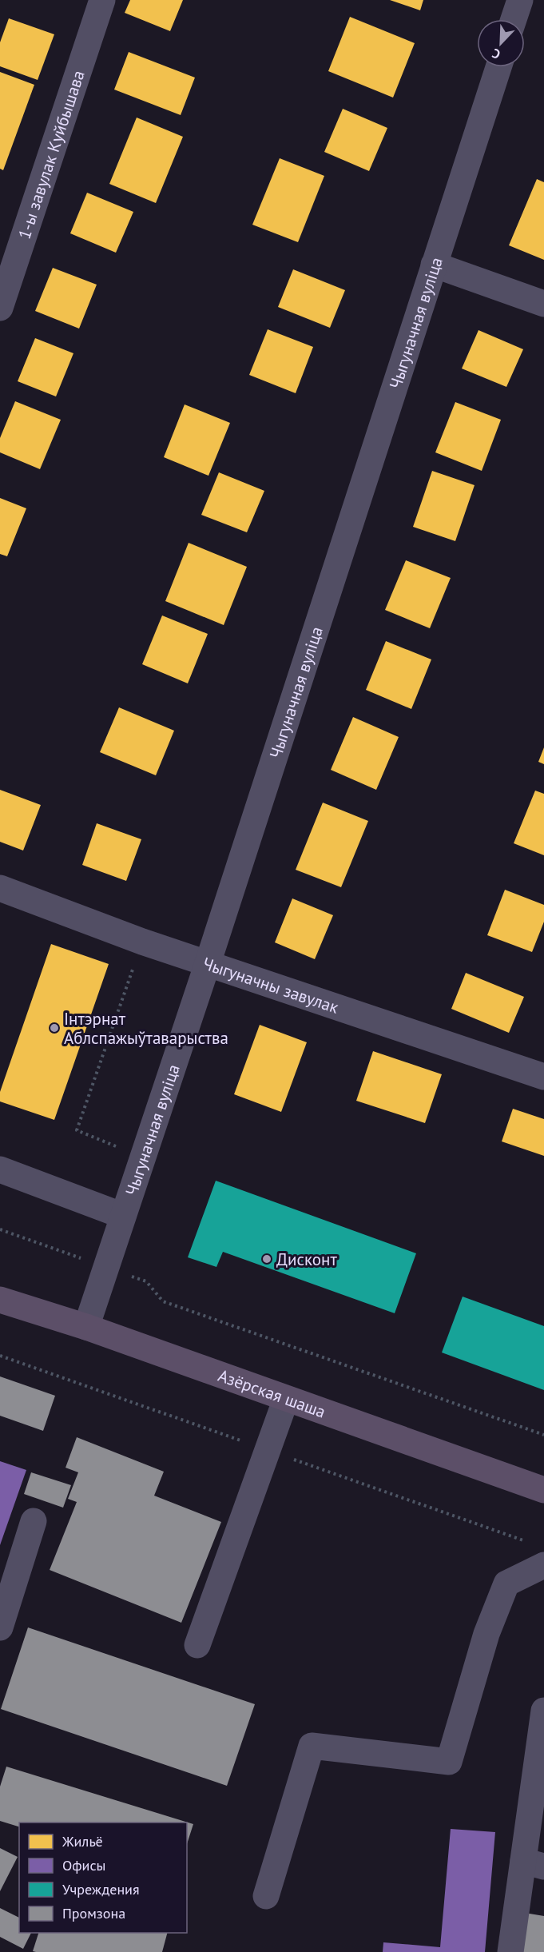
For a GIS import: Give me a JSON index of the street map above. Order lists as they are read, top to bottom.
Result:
{
  "streets": {
    "main road": ["Азёрская шаша"],
    "street": ["1-ы завулак Куйбышава", "Чыгуначная вуліца", "Чыгуначны завулак"]
  },
  "crossings": [
    ["Чыгуначная вуліца", "Чыгуначны завулак"],
    ["Чыгуначная вуліца", "Азёрская шаша"]
  ],
  "places": ["Інтэрнат Аблспажыўтаварыства", "Дисконт"],
  "legend": [
    "Жильё",
    "Офисы",
    "Учреждения",
    "Промзона"
  ],
  "north": "bottom left"
}
